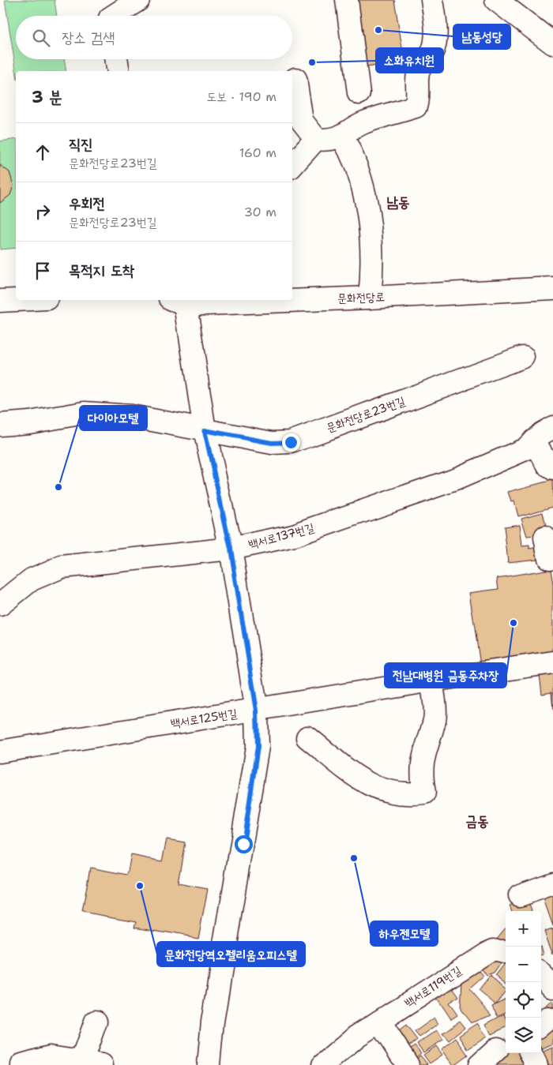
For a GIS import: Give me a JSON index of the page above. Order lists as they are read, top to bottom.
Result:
{
  "streets": {
    "street": [
      "문화전당로",
      "문화전당로23번길",
      "백서로137번길",
      "백서로125번길",
      "백서로119번길"
    ]
  },
  "districts": ["남동", "금동"],
  "places": [
    "남동성당",
    "소화유치원",
    "다이아모텔",
    "전남대병원 금동주차장",
    "하우젠모텔",
    "문화전당역오펠리움오피스텔"
  ],
  "page": {
    "search": "장소 검색",
    "heading": ["3 분", "도보 · 190 m"],
    "list": [
      ["직진", "문화전당로23번길", "160 m"],
      ["우회전", "문화전당로23번길", "30 m"],
      "목적지 도착"
    ],
    "map_buttons": ["+", "−"]
  }
}
